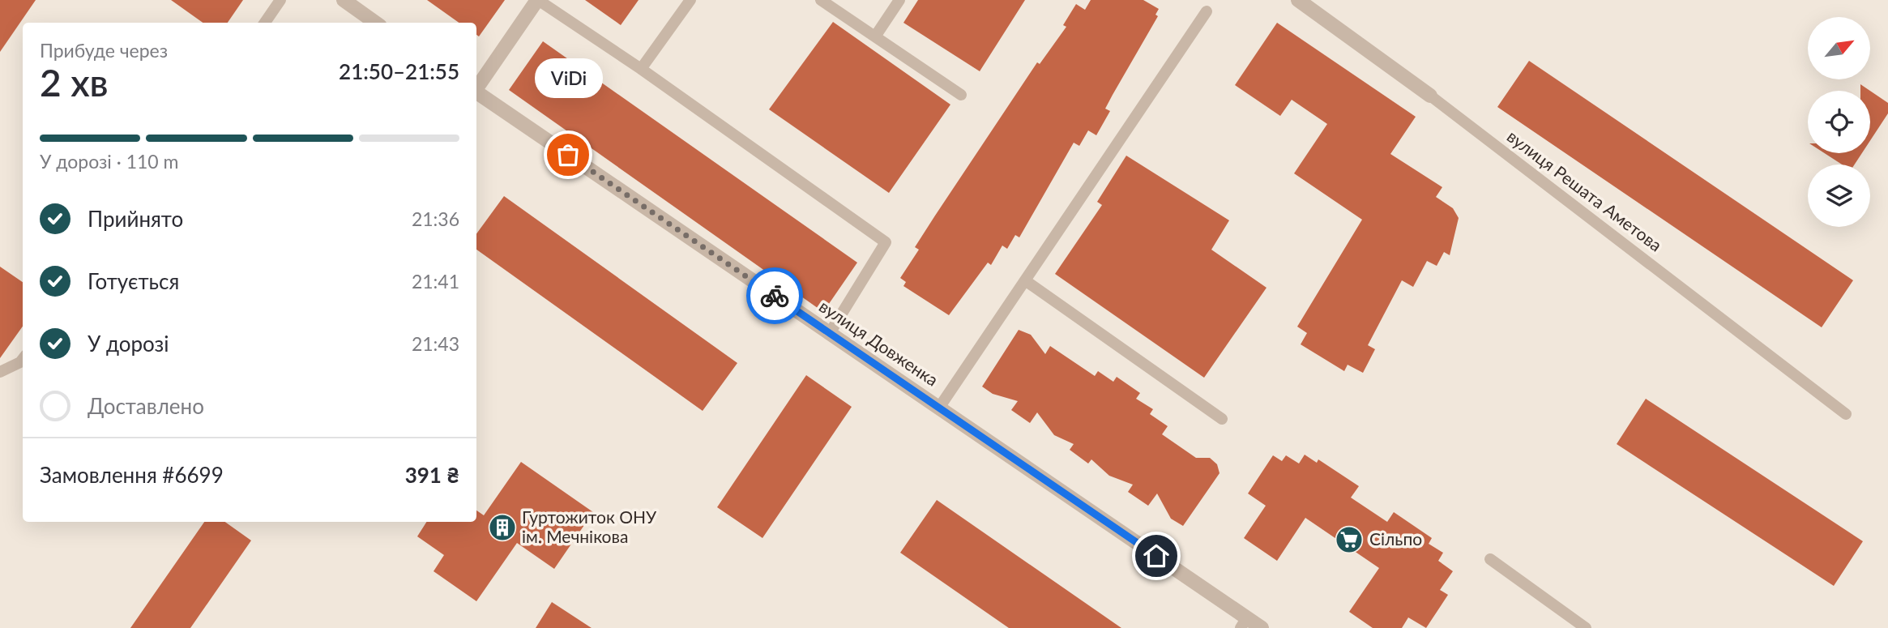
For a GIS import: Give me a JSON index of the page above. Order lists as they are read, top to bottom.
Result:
{
  "streets": {
    "street": ["вулиця Решата Аметова", "вулиця Довженка"]
  },
  "places": {
    "other": ["ViDi"],
    "building": ["Гуртожиток ОНУ ім. Мечнікова"],
    "supermarket": ["Сільпо"]
  },
  "north": "top right",
  "page": {
    "heading": ["2 хв", "Прибуде через", "21:50–21:55"],
    "panel": ["Замовлення #6699", "391 ₴"],
    "bubble": "ViDi",
    "bar": "У дорозі · 110 m",
    "list": [
      ["Прийнято", "21:36"],
      ["Готується", "21:41"],
      ["У дорозі", "21:43"],
      "Доставлено"
    ]
  }
}
